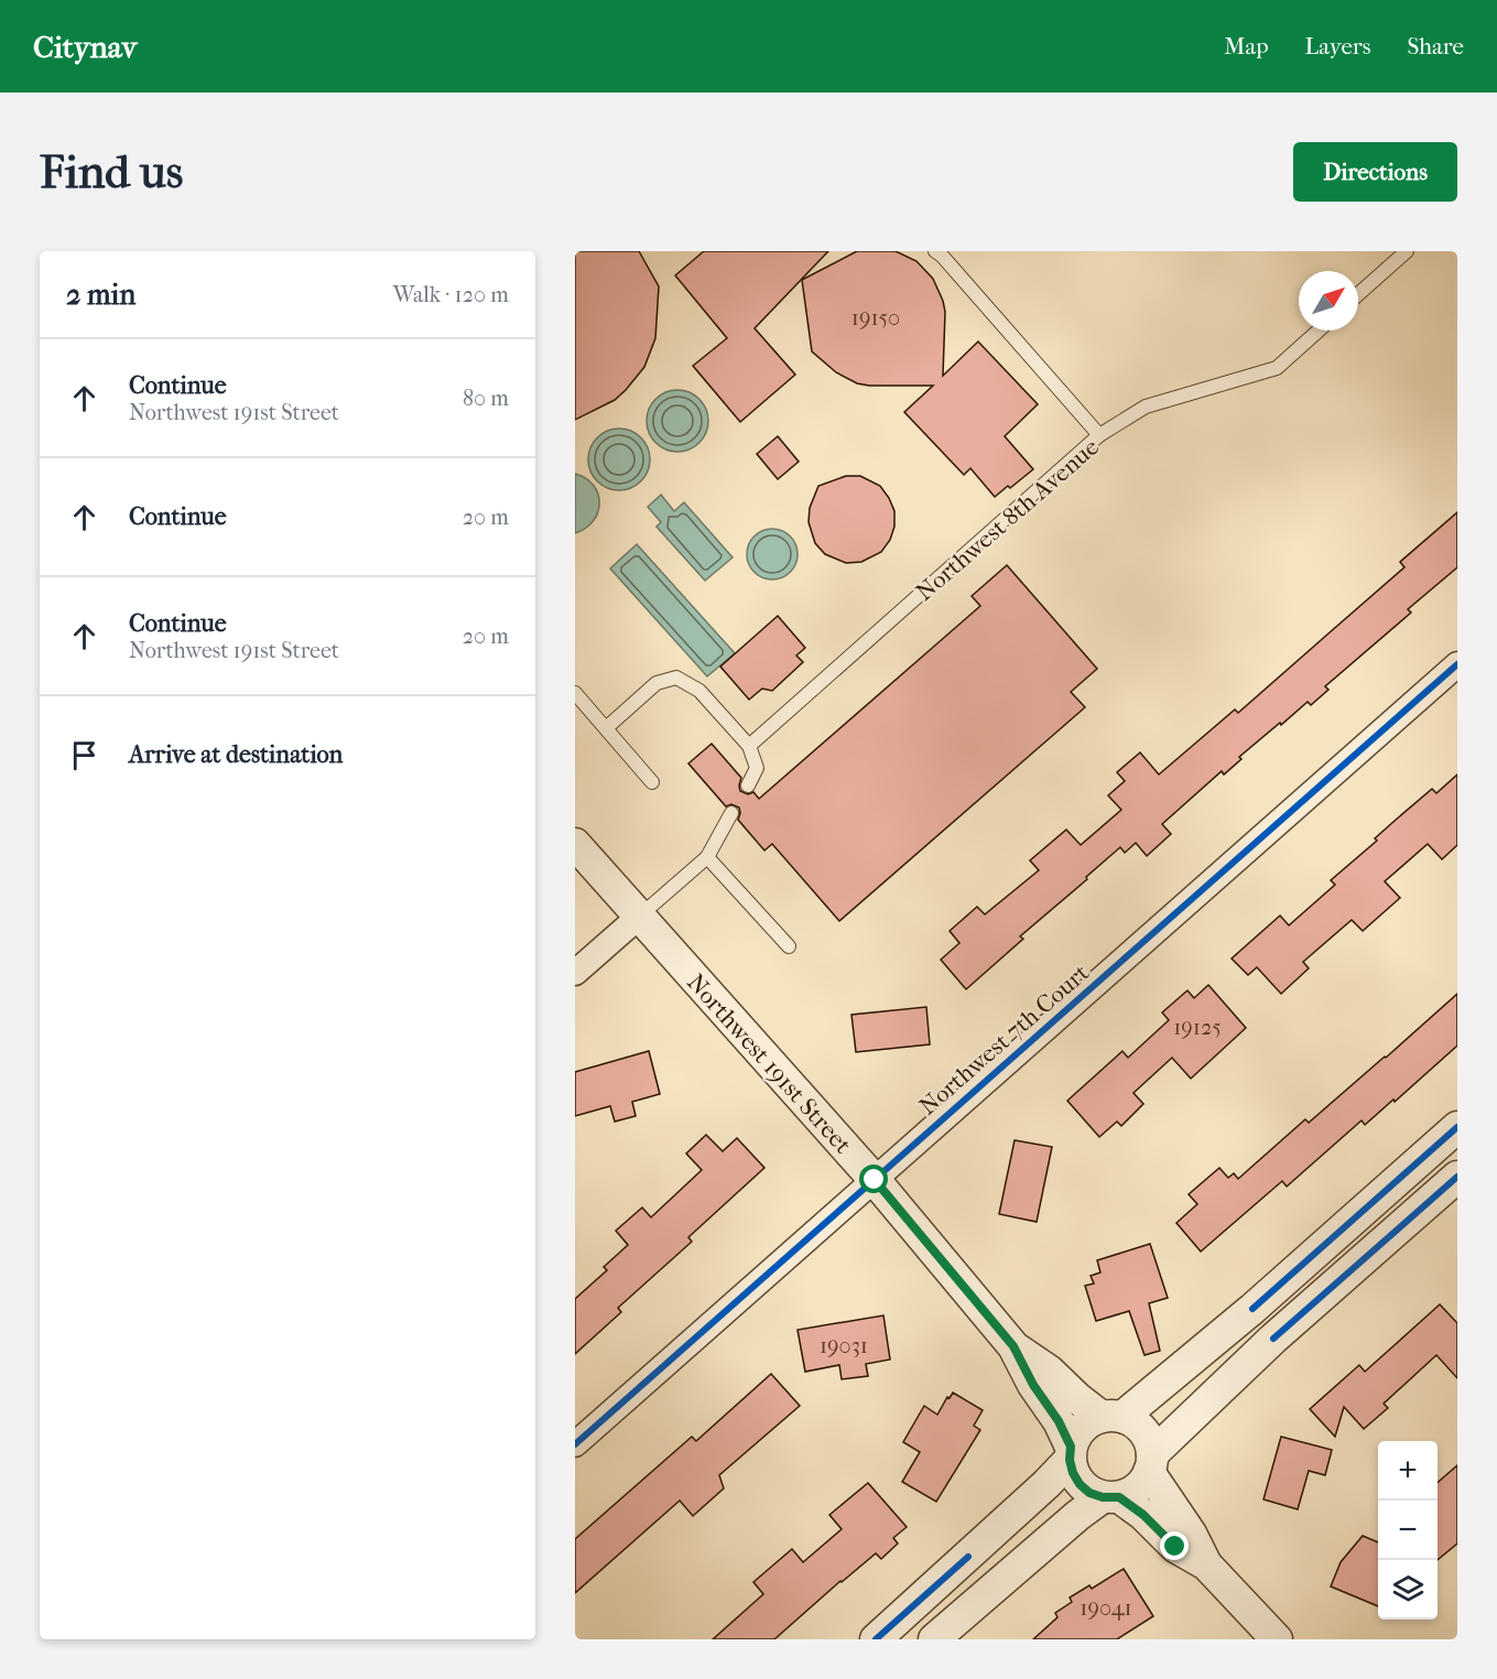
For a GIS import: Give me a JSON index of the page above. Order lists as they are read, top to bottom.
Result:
{
  "streets": {
    "street": ["Northwest 7th Court", "Northwest 191st Street"],
    "lane": ["Northwest 8th Avenue"]
  },
  "crossings": [
    ["Northwest 7th Court", "Northwest 191st Street"]
  ],
  "house_numbers": [
    "19150",
    "19125",
    "19031",
    "19041"
  ],
  "north": "top right",
  "page": {
    "header": "Citynav",
    "nav": ["Map", "Layers", "Share"],
    "buttons": "Directions",
    "title": "Find us",
    "heading": ["2 min", "Walk · 120 m"],
    "list": [
      ["Continue", "Northwest 191st Street", "80 m"],
      ["Continue", "20 m"],
      ["Continue", "Northwest 191st Street", "20 m"],
      "Arrive at destination"
    ],
    "map_buttons": ["+", "−"]
  }
}
